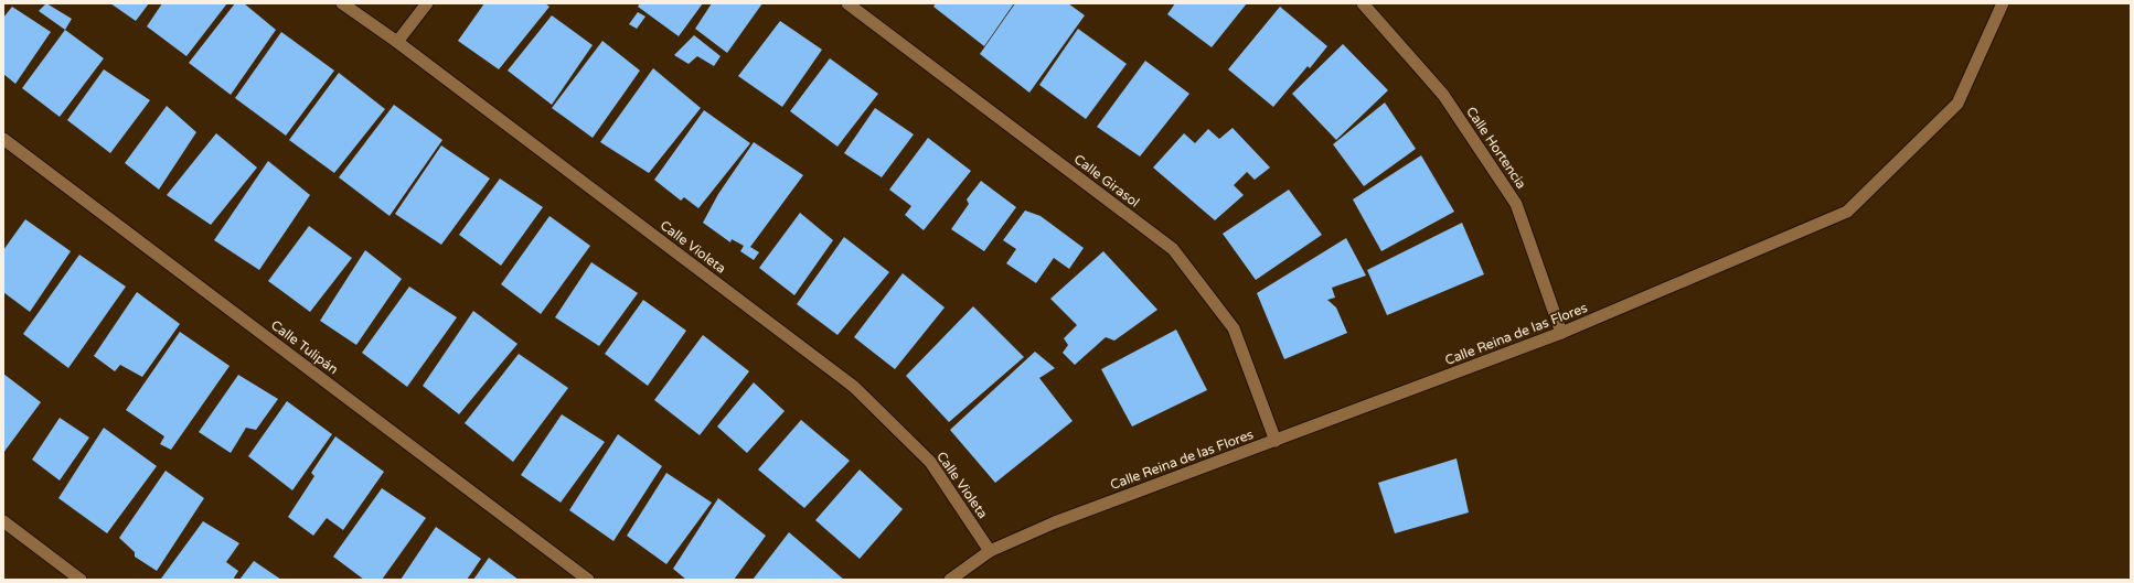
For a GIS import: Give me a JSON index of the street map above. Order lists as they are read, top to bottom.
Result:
{
  "streets": {
    "street": [
      "Calle Hortencia",
      "Calle Girasol",
      "Calle Violeta",
      "Calle Reina de las Flores",
      "Calle Tulipán"
    ]
  },
  "crossings": [
    ["Calle Hortencia", "Calle Reina de las Flores"],
    ["Calle Girasol", "Calle Reina de las Flores"],
    ["Calle Violeta", "Calle Reina de las Flores"]
  ]
}
